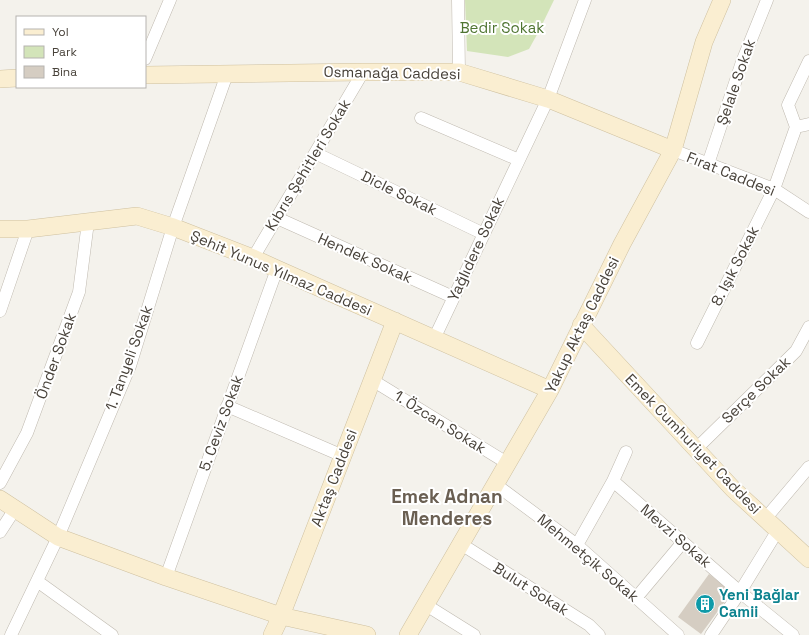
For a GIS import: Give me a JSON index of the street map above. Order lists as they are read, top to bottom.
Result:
{
  "streets": {
    "street": [
      "Osmanağa Caddesi",
      "Şelale Sokak",
      "Kıbrıs Şehitleri Sokak",
      "Fırat Caddesi",
      "Dicle Sokak",
      "Yağlıdere Sokak",
      "Hendek Sokak",
      "8. Işık Sokak",
      "Şehit Yunus Yılmaz Caddesi",
      "Yakup Aktaş Caddesi",
      "Önder Sokak",
      "1. Tanyeli Sokak",
      "Serçe Sokak",
      "1. Özcan Sokak",
      "5. Ceviz Sokak",
      "Emek Cumhuriyet Caddesi",
      "Aktaş Caddesi",
      "Mevzi Sokak",
      "Mehmetçik Sokak",
      "Bulut Sokak"
    ]
  },
  "crossings": [
    ["Osmanağa Caddesi", "Kıbrıs Şehitleri Sokak"],
    ["Osmanağa Caddesi", "Fırat Caddesi"],
    ["Osmanağa Caddesi", "Yağlıdere Sokak"],
    ["Osmanağa Caddesi", "Yakup Aktaş Caddesi"],
    ["Osmanağa Caddesi", "1. Tanyeli Sokak"],
    ["Şelale Sokak", "Fırat Caddesi"],
    ["Kıbrıs Şehitleri Sokak", "Dicle Sokak"],
    ["Kıbrıs Şehitleri Sokak", "Hendek Sokak"],
    ["Kıbrıs Şehitleri Sokak", "Şehit Yunus Yılmaz Caddesi"],
    ["Fırat Caddesi", "8. Işık Sokak"],
    ["Fırat Caddesi", "Yakup Aktaş Caddesi"],
    ["Dicle Sokak", "Yağlıdere Sokak"],
    ["Yağlıdere Sokak", "Hendek Sokak"],
    ["Yağlıdere Sokak", "Şehit Yunus Yılmaz Caddesi"],
    ["Şehit Yunus Yılmaz Caddesi", "Yakup Aktaş Caddesi"],
    ["Şehit Yunus Yılmaz Caddesi", "Önder Sokak"],
    ["Şehit Yunus Yılmaz Caddesi", "1. Tanyeli Sokak"],
    ["Şehit Yunus Yılmaz Caddesi", "5. Ceviz Sokak"],
    ["Şehit Yunus Yılmaz Caddesi", "Aktaş Caddesi"],
    ["Yakup Aktaş Caddesi", "1. Özcan Sokak"],
    ["Yakup Aktaş Caddesi", "Emek Cumhuriyet Caddesi"],
    ["Yakup Aktaş Caddesi", "Mehmetçik Sokak"],
    ["Yakup Aktaş Caddesi", "Bulut Sokak"],
    ["Serçe Sokak", "Emek Cumhuriyet Caddesi"],
    ["1. Özcan Sokak", "Aktaş Caddesi"]
  ],
  "districts": ["Emek Adnan Menderes"],
  "parks": ["Bedir Sokak"],
  "places": {
    "building": ["Yeni Bağlar Camii"]
  },
  "legend": ["Yol", "Park", "Bina"]
}
